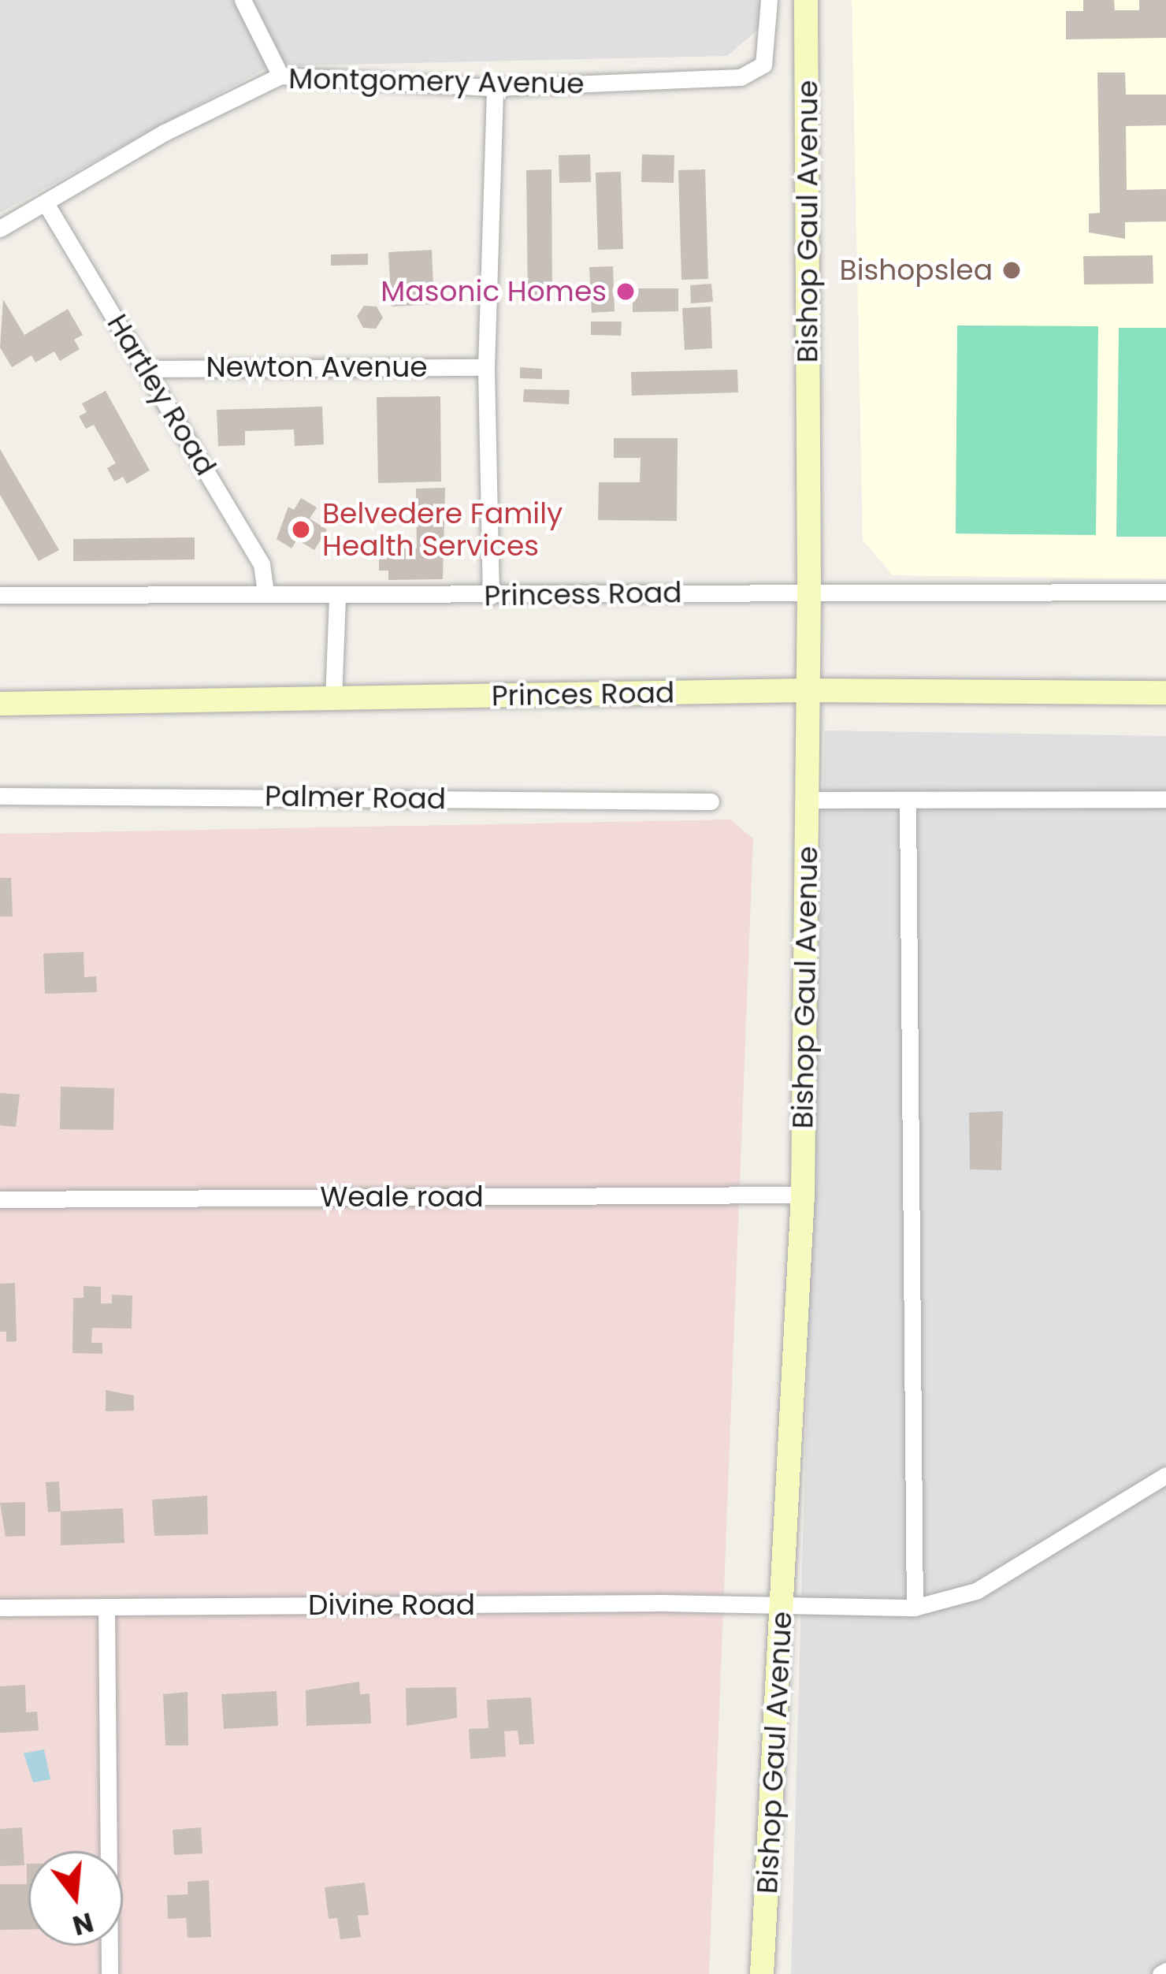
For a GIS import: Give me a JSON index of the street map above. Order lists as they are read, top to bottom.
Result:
{
  "streets": {
    "main road": ["Bishop Gaul Avenue", "Princes Road"],
    "street": [
      "Montgomery Avenue",
      "Newton Avenue",
      "Hartley Road",
      "Princess Road",
      "Palmer Road",
      "Weale road",
      "Divine Road"
    ]
  },
  "crossings": [
    ["Montgomery Avenue", "Bishop Gaul Avenue"],
    ["Montgomery Avenue", "Hartley Road"],
    ["Bishop Gaul Avenue", "Princess Road"],
    ["Bishop Gaul Avenue", "Princes Road"],
    ["Bishop Gaul Avenue", "Weale road"],
    ["Bishop Gaul Avenue", "Divine Road"],
    ["Newton Avenue", "Hartley Road"],
    ["Hartley Road", "Princess Road"]
  ],
  "places": ["Bishopslea", "Masonic Homes", "Belvedere Family Health Services"],
  "north": "bottom"
}
